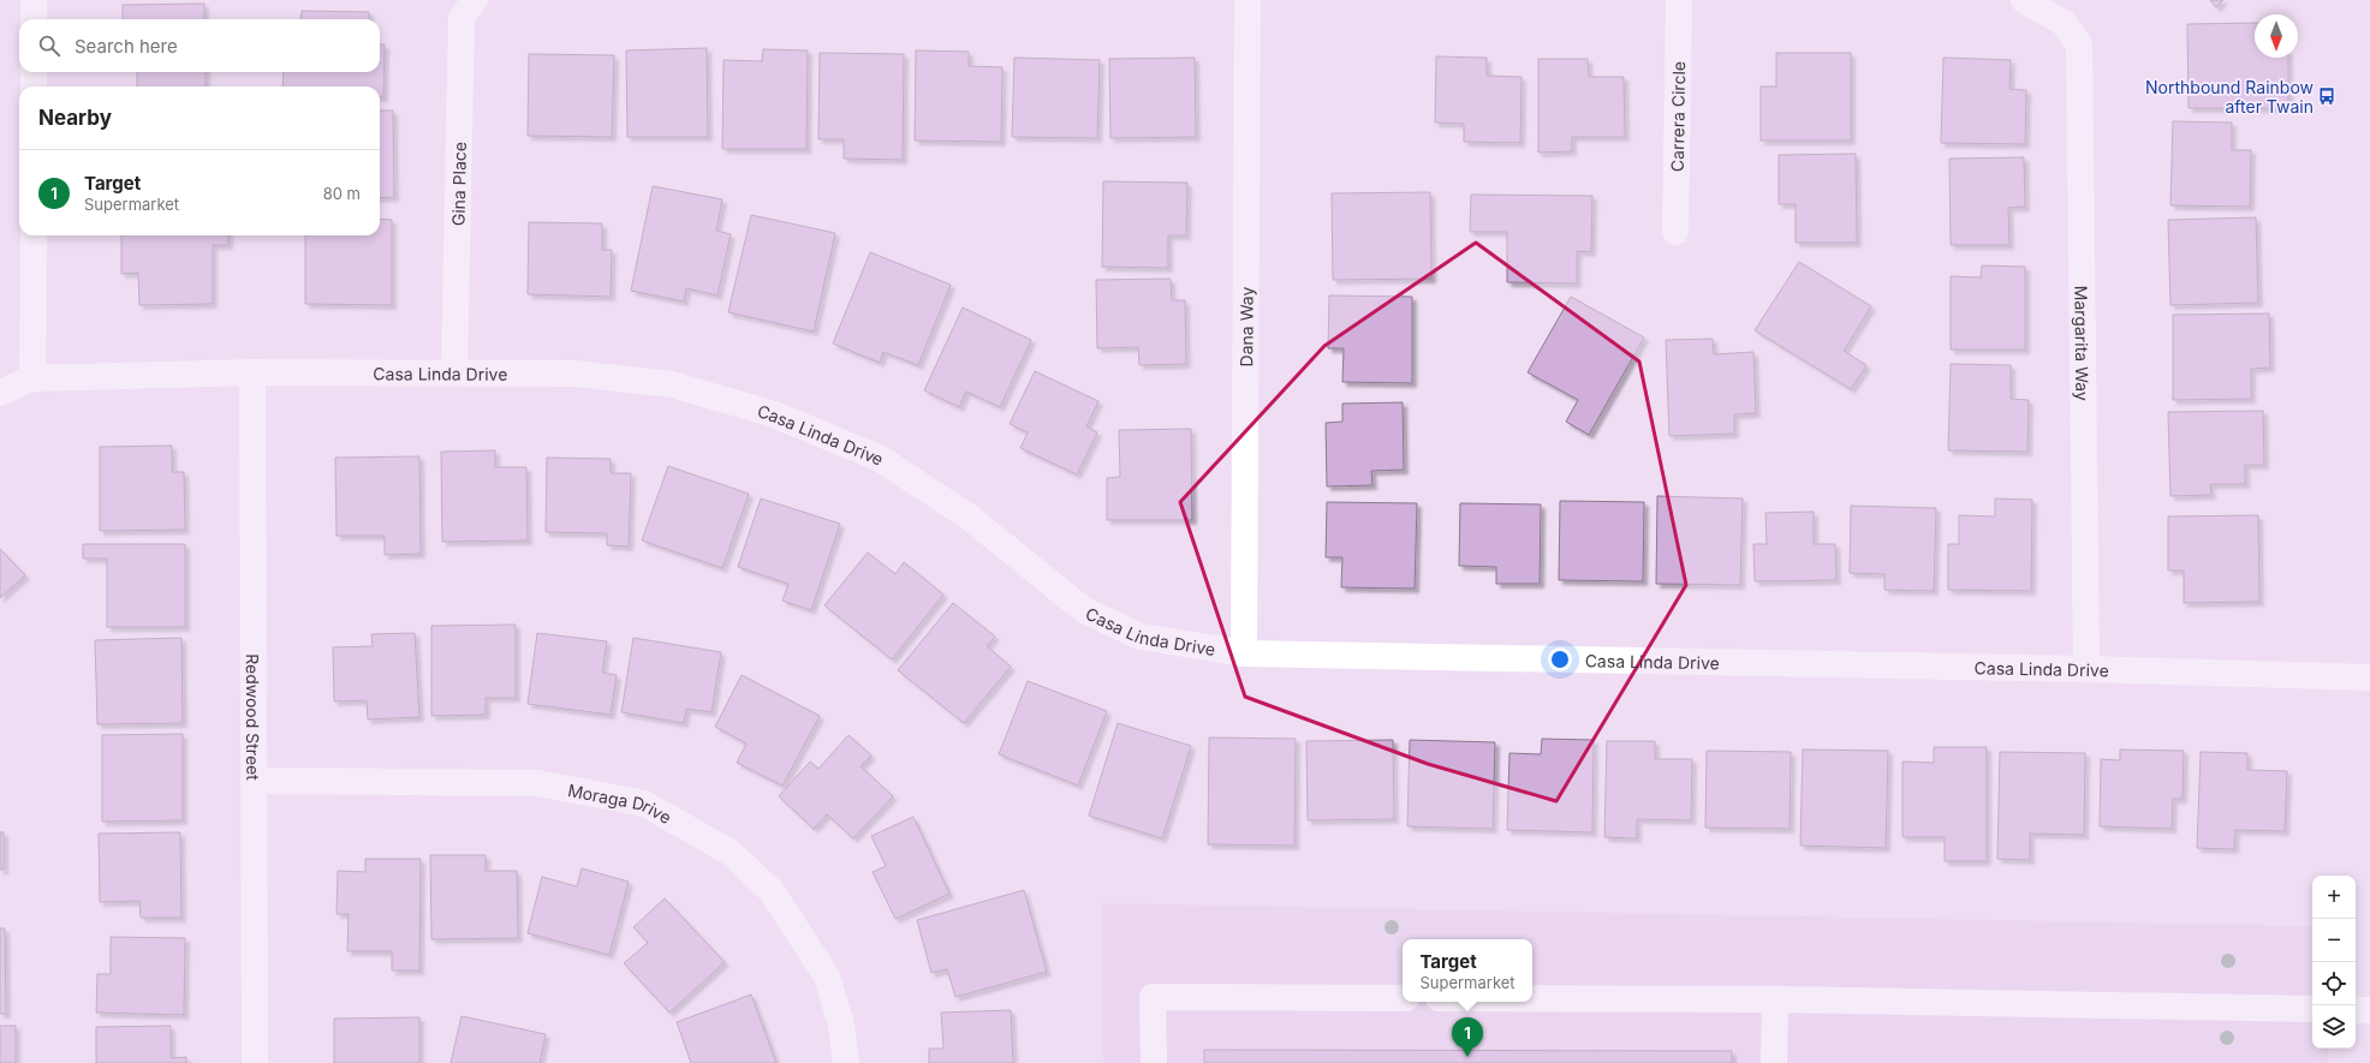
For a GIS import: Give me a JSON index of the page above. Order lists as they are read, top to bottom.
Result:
{
  "streets": {
    "street": [
      "Carrera Circle",
      "Gina Place",
      "Dana Way",
      "Margarita Way",
      "Casa Linda Drive",
      "Redwood Street",
      "Moraga Drive"
    ]
  },
  "crossings": [
    ["Gina Place", "Casa Linda Drive"],
    ["Dana Way", "Casa Linda Drive"],
    ["Margarita Way", "Casa Linda Drive"],
    ["Casa Linda Drive", "Redwood Street"],
    ["Redwood Street", "Moraga Drive"]
  ],
  "places": {
    "bus stop": ["Northbound Rainbow after Twain"]
  },
  "north": "bottom",
  "page": {
    "search": "Search here",
    "heading": "Nearby",
    "list": [
      {
        "mark": "1",
        "name": "Target",
        "note": "Supermarket",
        "value": "80 m"
      }
    ],
    "map_buttons": ["+", "−"],
    "popup": ["Target", "Supermarket"],
    "pins": "1"
  }
}
